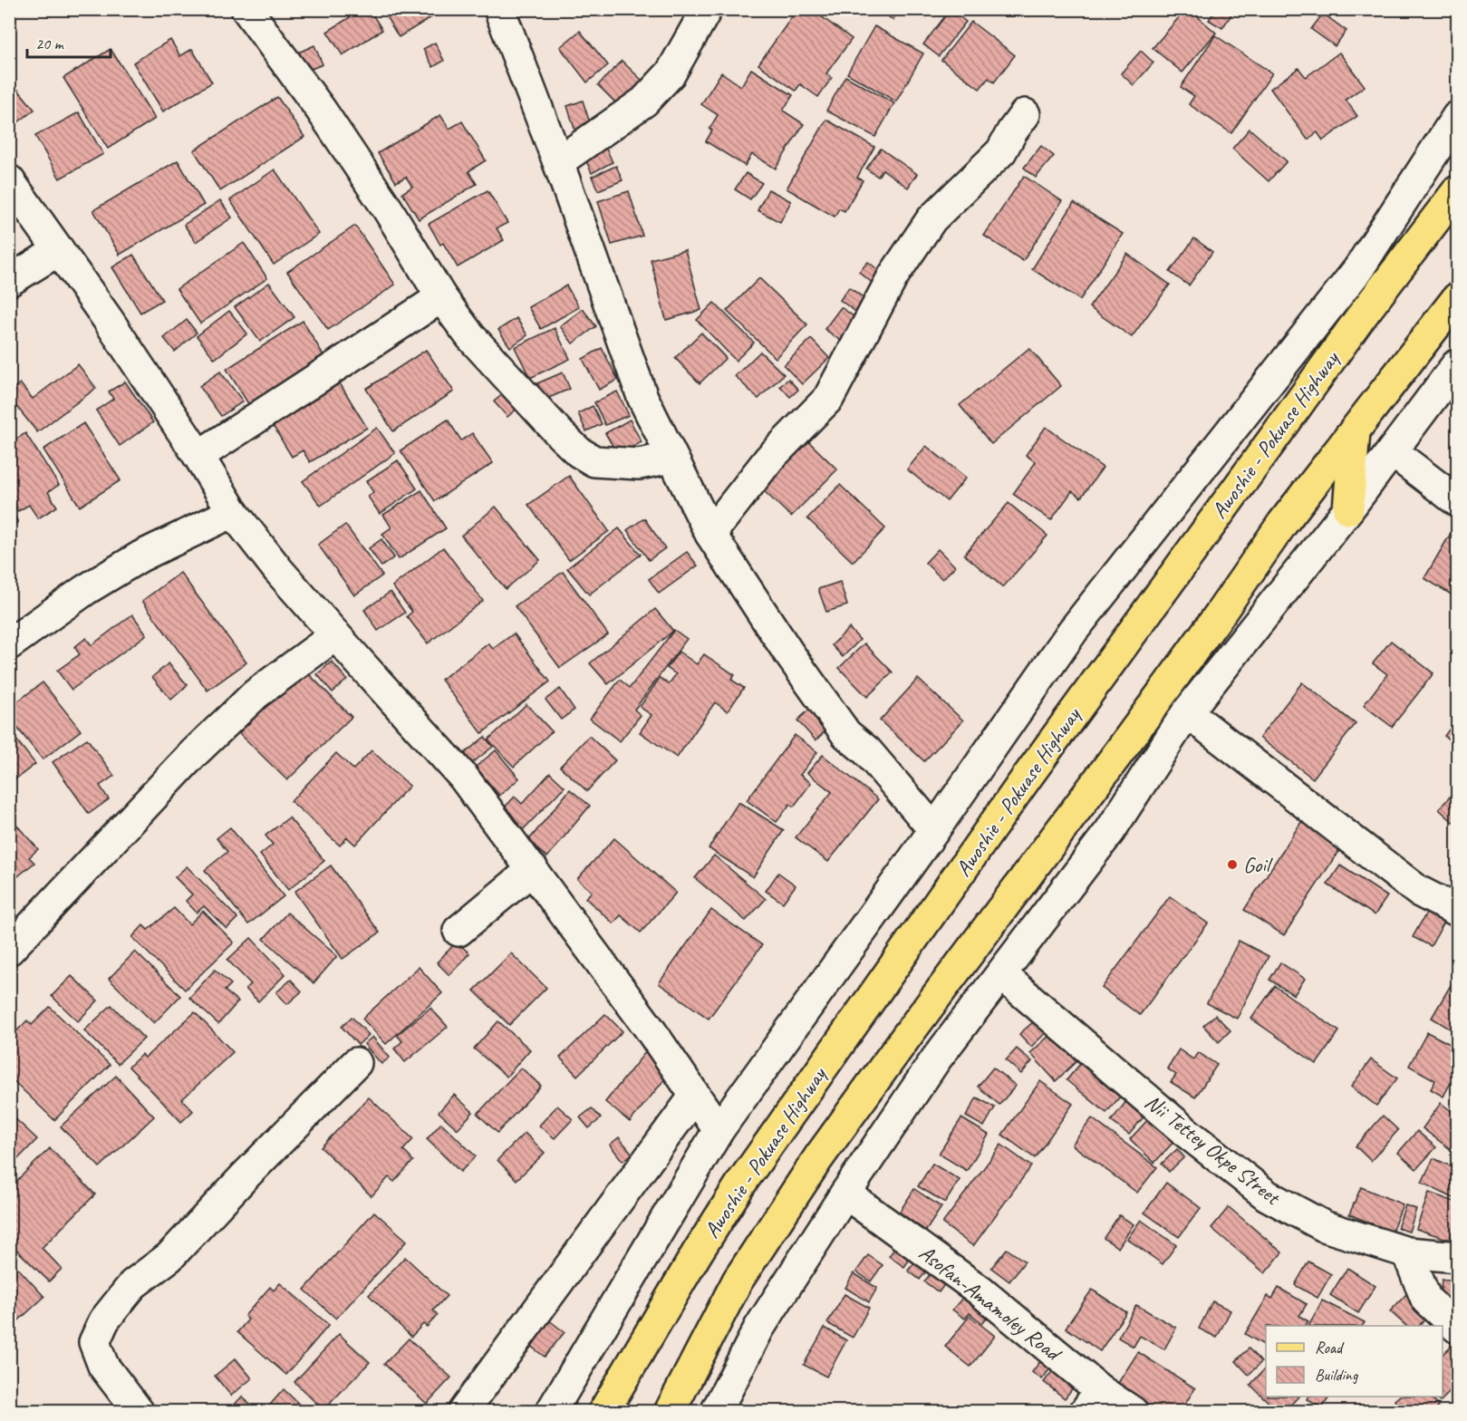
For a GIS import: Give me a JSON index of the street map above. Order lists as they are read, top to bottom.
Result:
{
  "streets": {
    "main road": ["Awoshie - Pokuase Highway"],
    "street": ["Nii Tettey Okpe Street", "Asofan-Amamoley Road"]
  },
  "places": ["Goil"],
  "legend": ["Road", "Building"],
  "scale_bar": "20 m"
}
